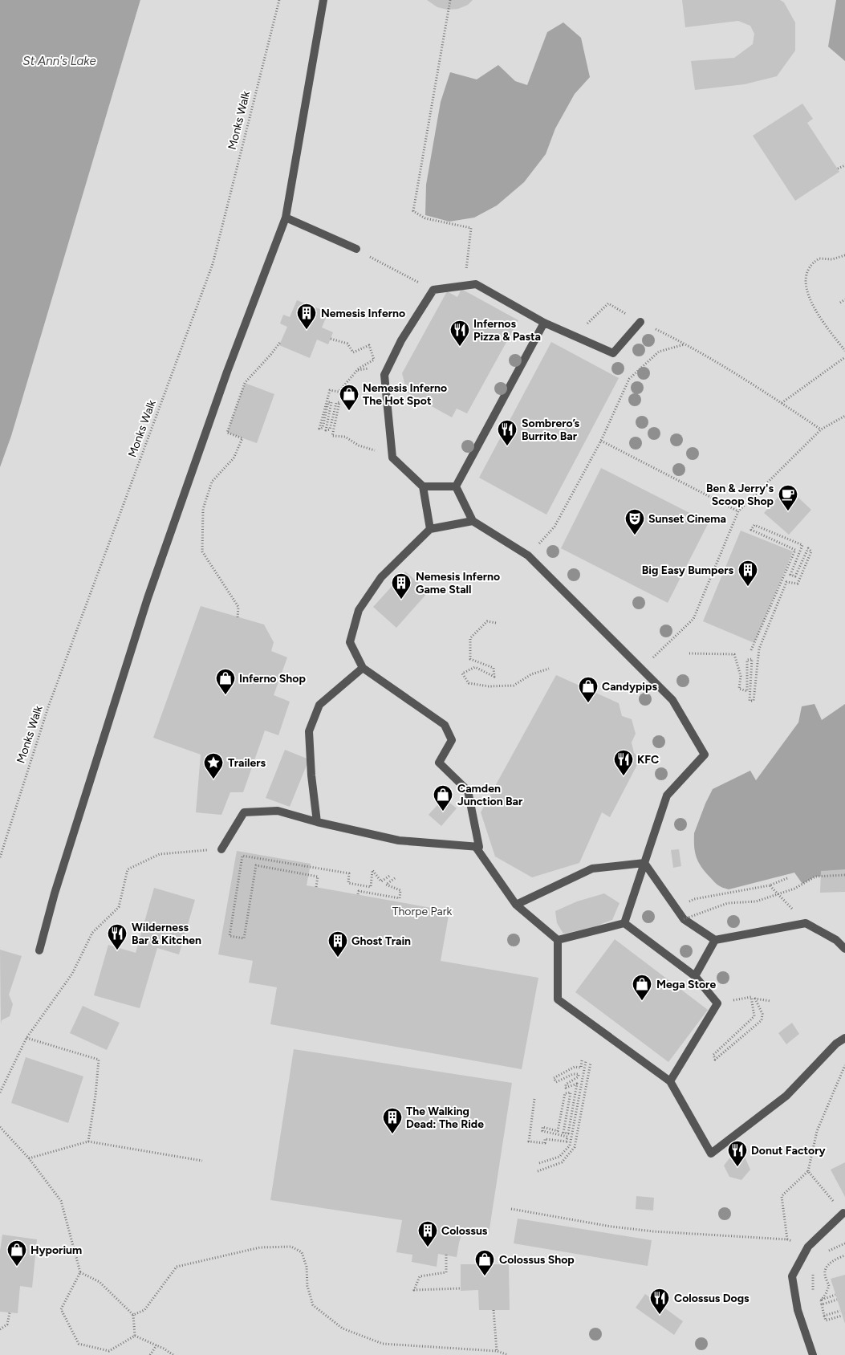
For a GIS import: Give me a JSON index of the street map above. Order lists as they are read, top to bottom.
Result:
{
  "streets": {
    "path": ["Monks Walk"]
  },
  "water": ["St Ann's Lake"],
  "parks": ["Thorpe Park"],
  "places": {
    "building": [
      "Nemesis Inferno",
      "Big Easy Bumpers",
      "Nemesis Inferno Game Stall",
      "Ghost Train",
      "The Walking Dead: The Ride",
      "Colossus"
    ],
    "restaurant": [
      "Infernos Pizza & Pasta",
      "Sombrero’s Burrito Bar",
      "KFC",
      "Wilderness Bar & Kitchen",
      "Donut Factory",
      "Colossus Dogs"
    ],
    "shop": [
      "Nemesis Inferno The Hot Spot",
      "Inferno Shop",
      "Candypips",
      "Camden Junction Bar",
      "Mega Store",
      "Hyporium",
      "Colossus Shop"
    ],
    "cafe": ["Ben & Jerry's Scoop Shop"],
    "theatre": ["Sunset Cinema"],
    "place": ["Trailers"]
  }
}
